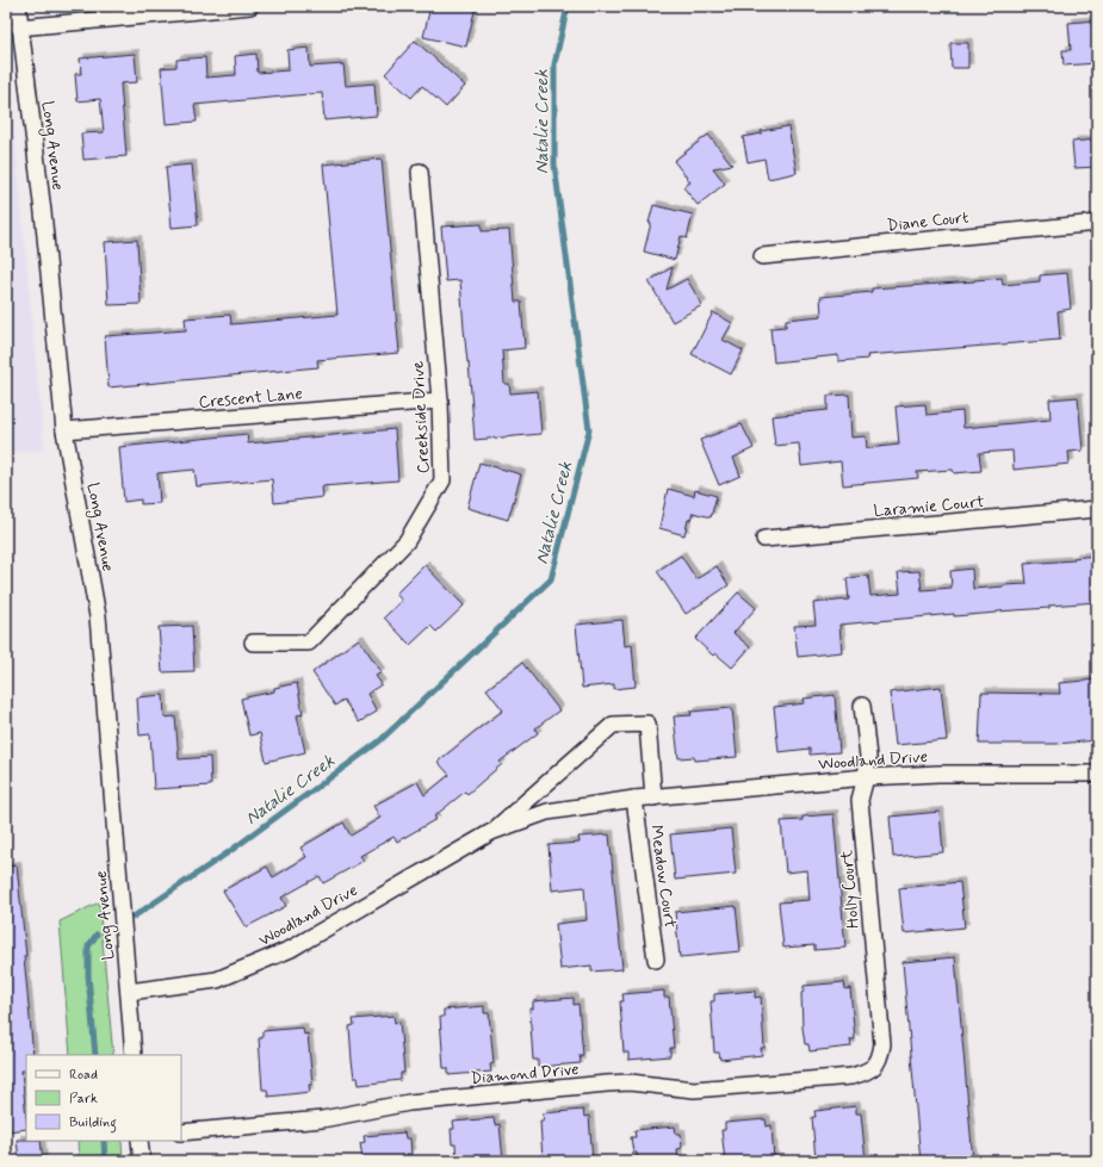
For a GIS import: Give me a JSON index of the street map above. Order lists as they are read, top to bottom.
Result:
{
  "streets": {
    "street": [
      "Long Avenue",
      "Diane Court",
      "Crescent Lane",
      "Creekside Drive",
      "Laramie Court",
      "Woodland Drive",
      "Meadow Court",
      "Holly Court",
      "Diamond Drive"
    ]
  },
  "crossings": [
    ["Long Avenue", "Crescent Lane"],
    ["Long Avenue", "Woodland Drive"],
    ["Crescent Lane", "Creekside Drive"],
    ["Woodland Drive", "Meadow Court"],
    ["Woodland Drive", "Holly Court"],
    ["Holly Court", "Diamond Drive"]
  ],
  "water": ["Natalie Creek"],
  "legend": ["Road", "Park", "Building"]
}
